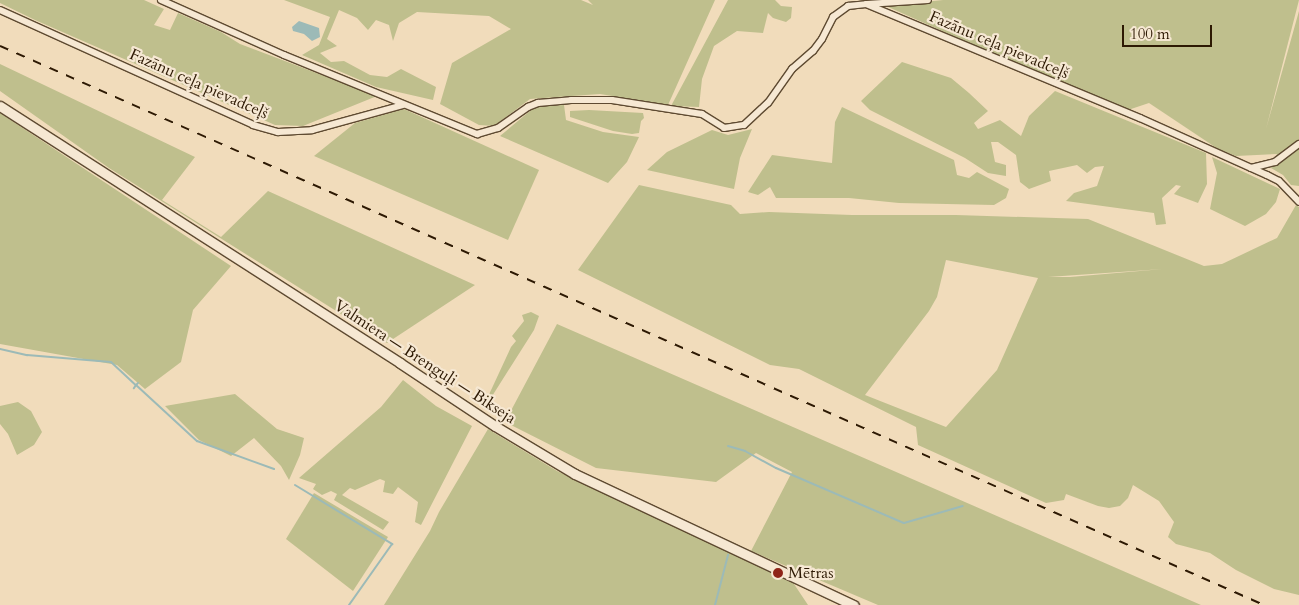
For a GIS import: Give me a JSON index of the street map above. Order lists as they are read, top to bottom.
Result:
{
  "streets": {
    "main road": ["Valmiera — Brenguļi — Bikseja"],
    "street": ["Fazānu ceļa pievadceļš"]
  },
  "places": ["Mētras"],
  "scale_bar": "100 m"
}
